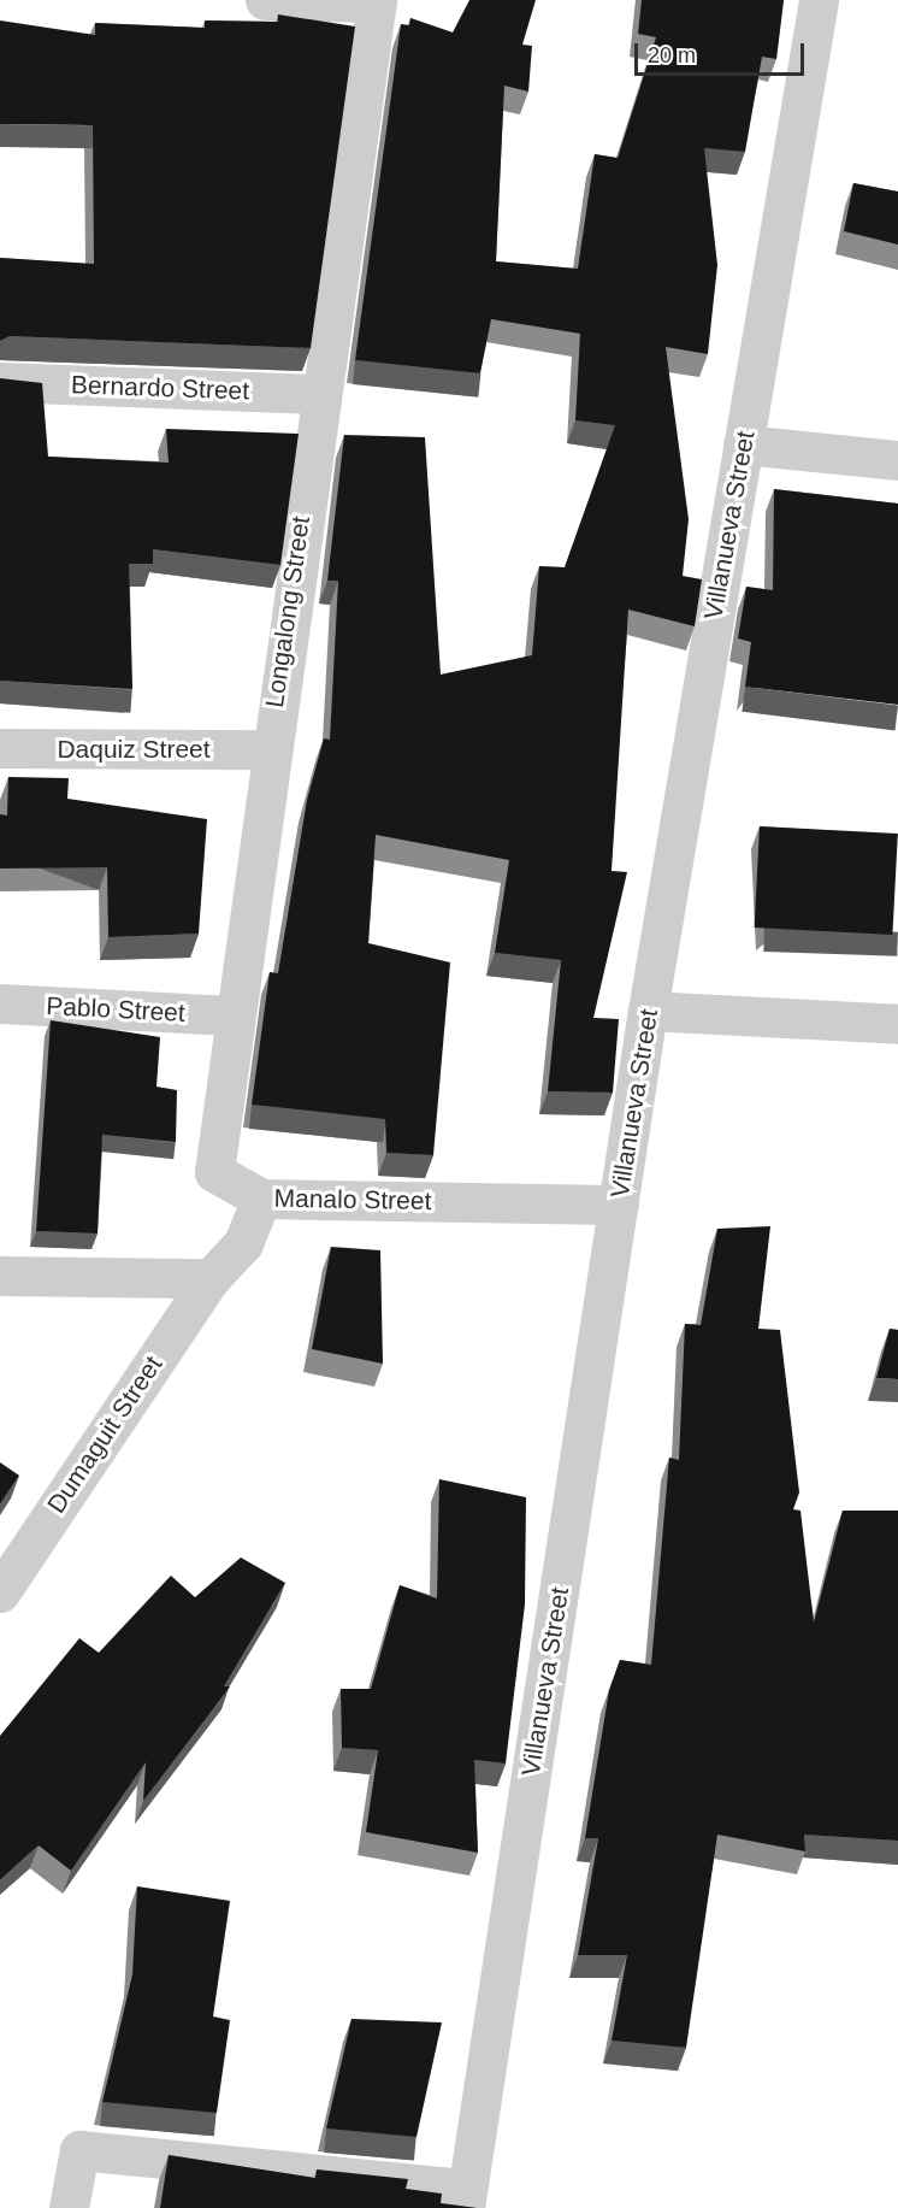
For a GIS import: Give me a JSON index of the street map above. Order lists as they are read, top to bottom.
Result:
{
  "streets": {
    "street": [
      "Bernardo Street",
      "Villanueva Street",
      "Longalong Street",
      "Daquiz Street",
      "Pablo Street",
      "Manalo Street",
      "Dumaguit Street"
    ]
  },
  "crossings": [
    ["Bernardo Street", "Longalong Street"],
    ["Villanueva Street", "Manalo Street"],
    ["Longalong Street", "Daquiz Street"],
    ["Longalong Street", "Pablo Street"],
    ["Longalong Street", "Manalo Street"],
    ["Manalo Street", "Dumaguit Street"]
  ],
  "scale_bar": "20 m"
}
